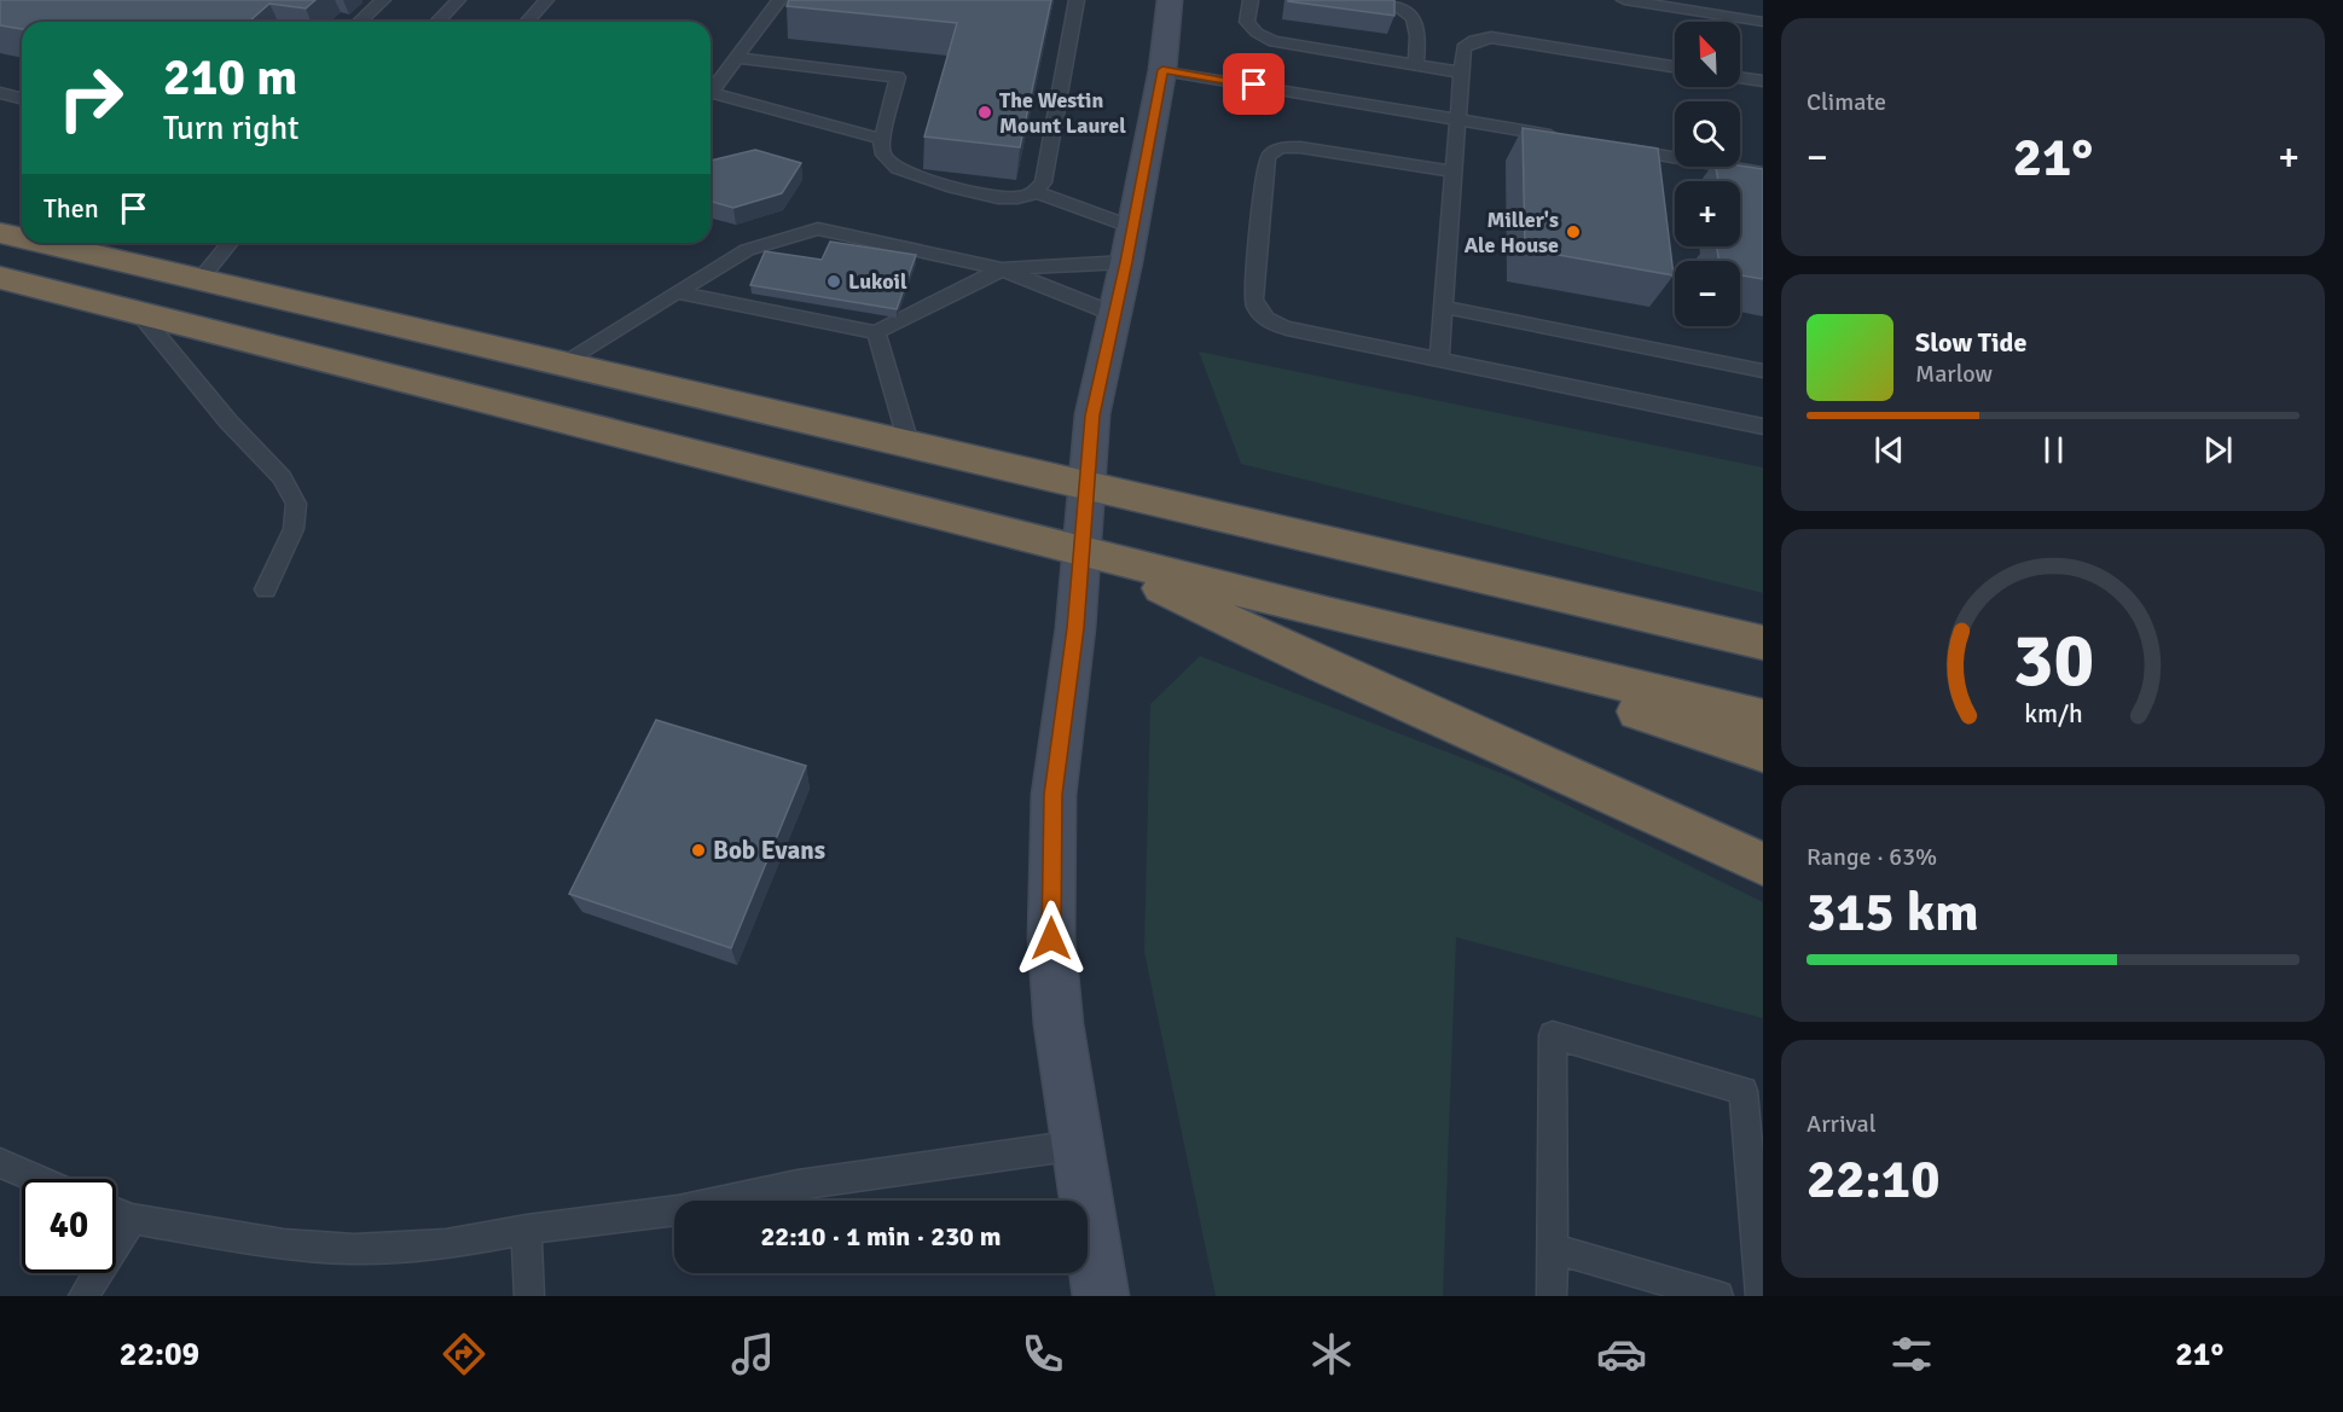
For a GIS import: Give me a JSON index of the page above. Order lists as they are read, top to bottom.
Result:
{
  "places": [
    "The Westin Mount Laurel",
    "Miller's Ale House",
    "Lukoil",
    "Bob Evans"
  ],
  "north": "top left",
  "page": {
    "tile": [
      "Climate",
      ["Range · 63%", "315 km"],
      ["Arrival", "22:10"]
    ],
    "map_buttons": ["+", "−"],
    "turn": ["210 m", "Turn right"],
    "heat": ["−", "21°", "+"],
    "then": "Then",
    "song": ["Slow Tide", "Marlow"],
    "limit": "40",
    "trip": "22:10 · 1 min · 230 m",
    "tabs": ["22:09", "21°"],
    "gauge": ["30", "km/h"]
  }
}
